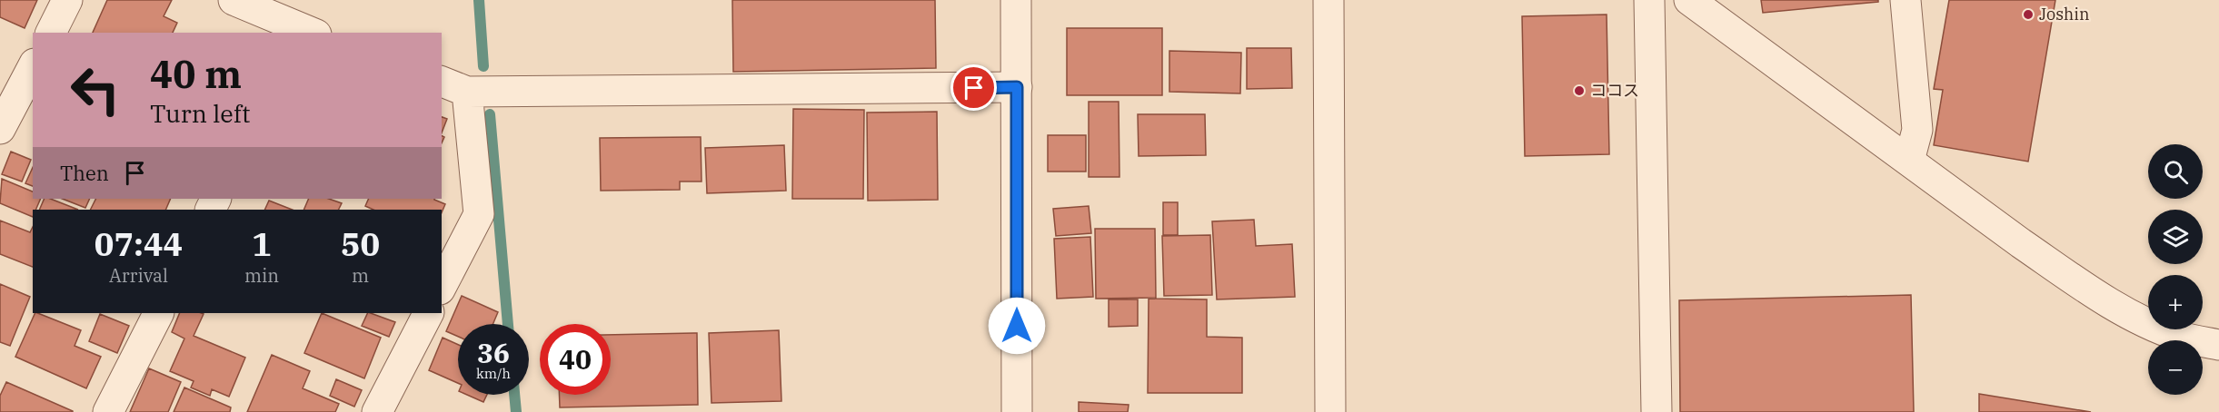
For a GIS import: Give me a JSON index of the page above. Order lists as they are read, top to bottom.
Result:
{
  "places": ["Joshin", "ココス"],
  "page": {
    "turn": ["40 m", "Turn left"],
    "map_buttons": ["+", "−"],
    "then": "Then",
    "eta": [
      "07:44",
      "Arrival",
      "1",
      "min",
      "50",
      "m"
    ],
    "speed": "36 km/h",
    "limit": "40"
  }
}
